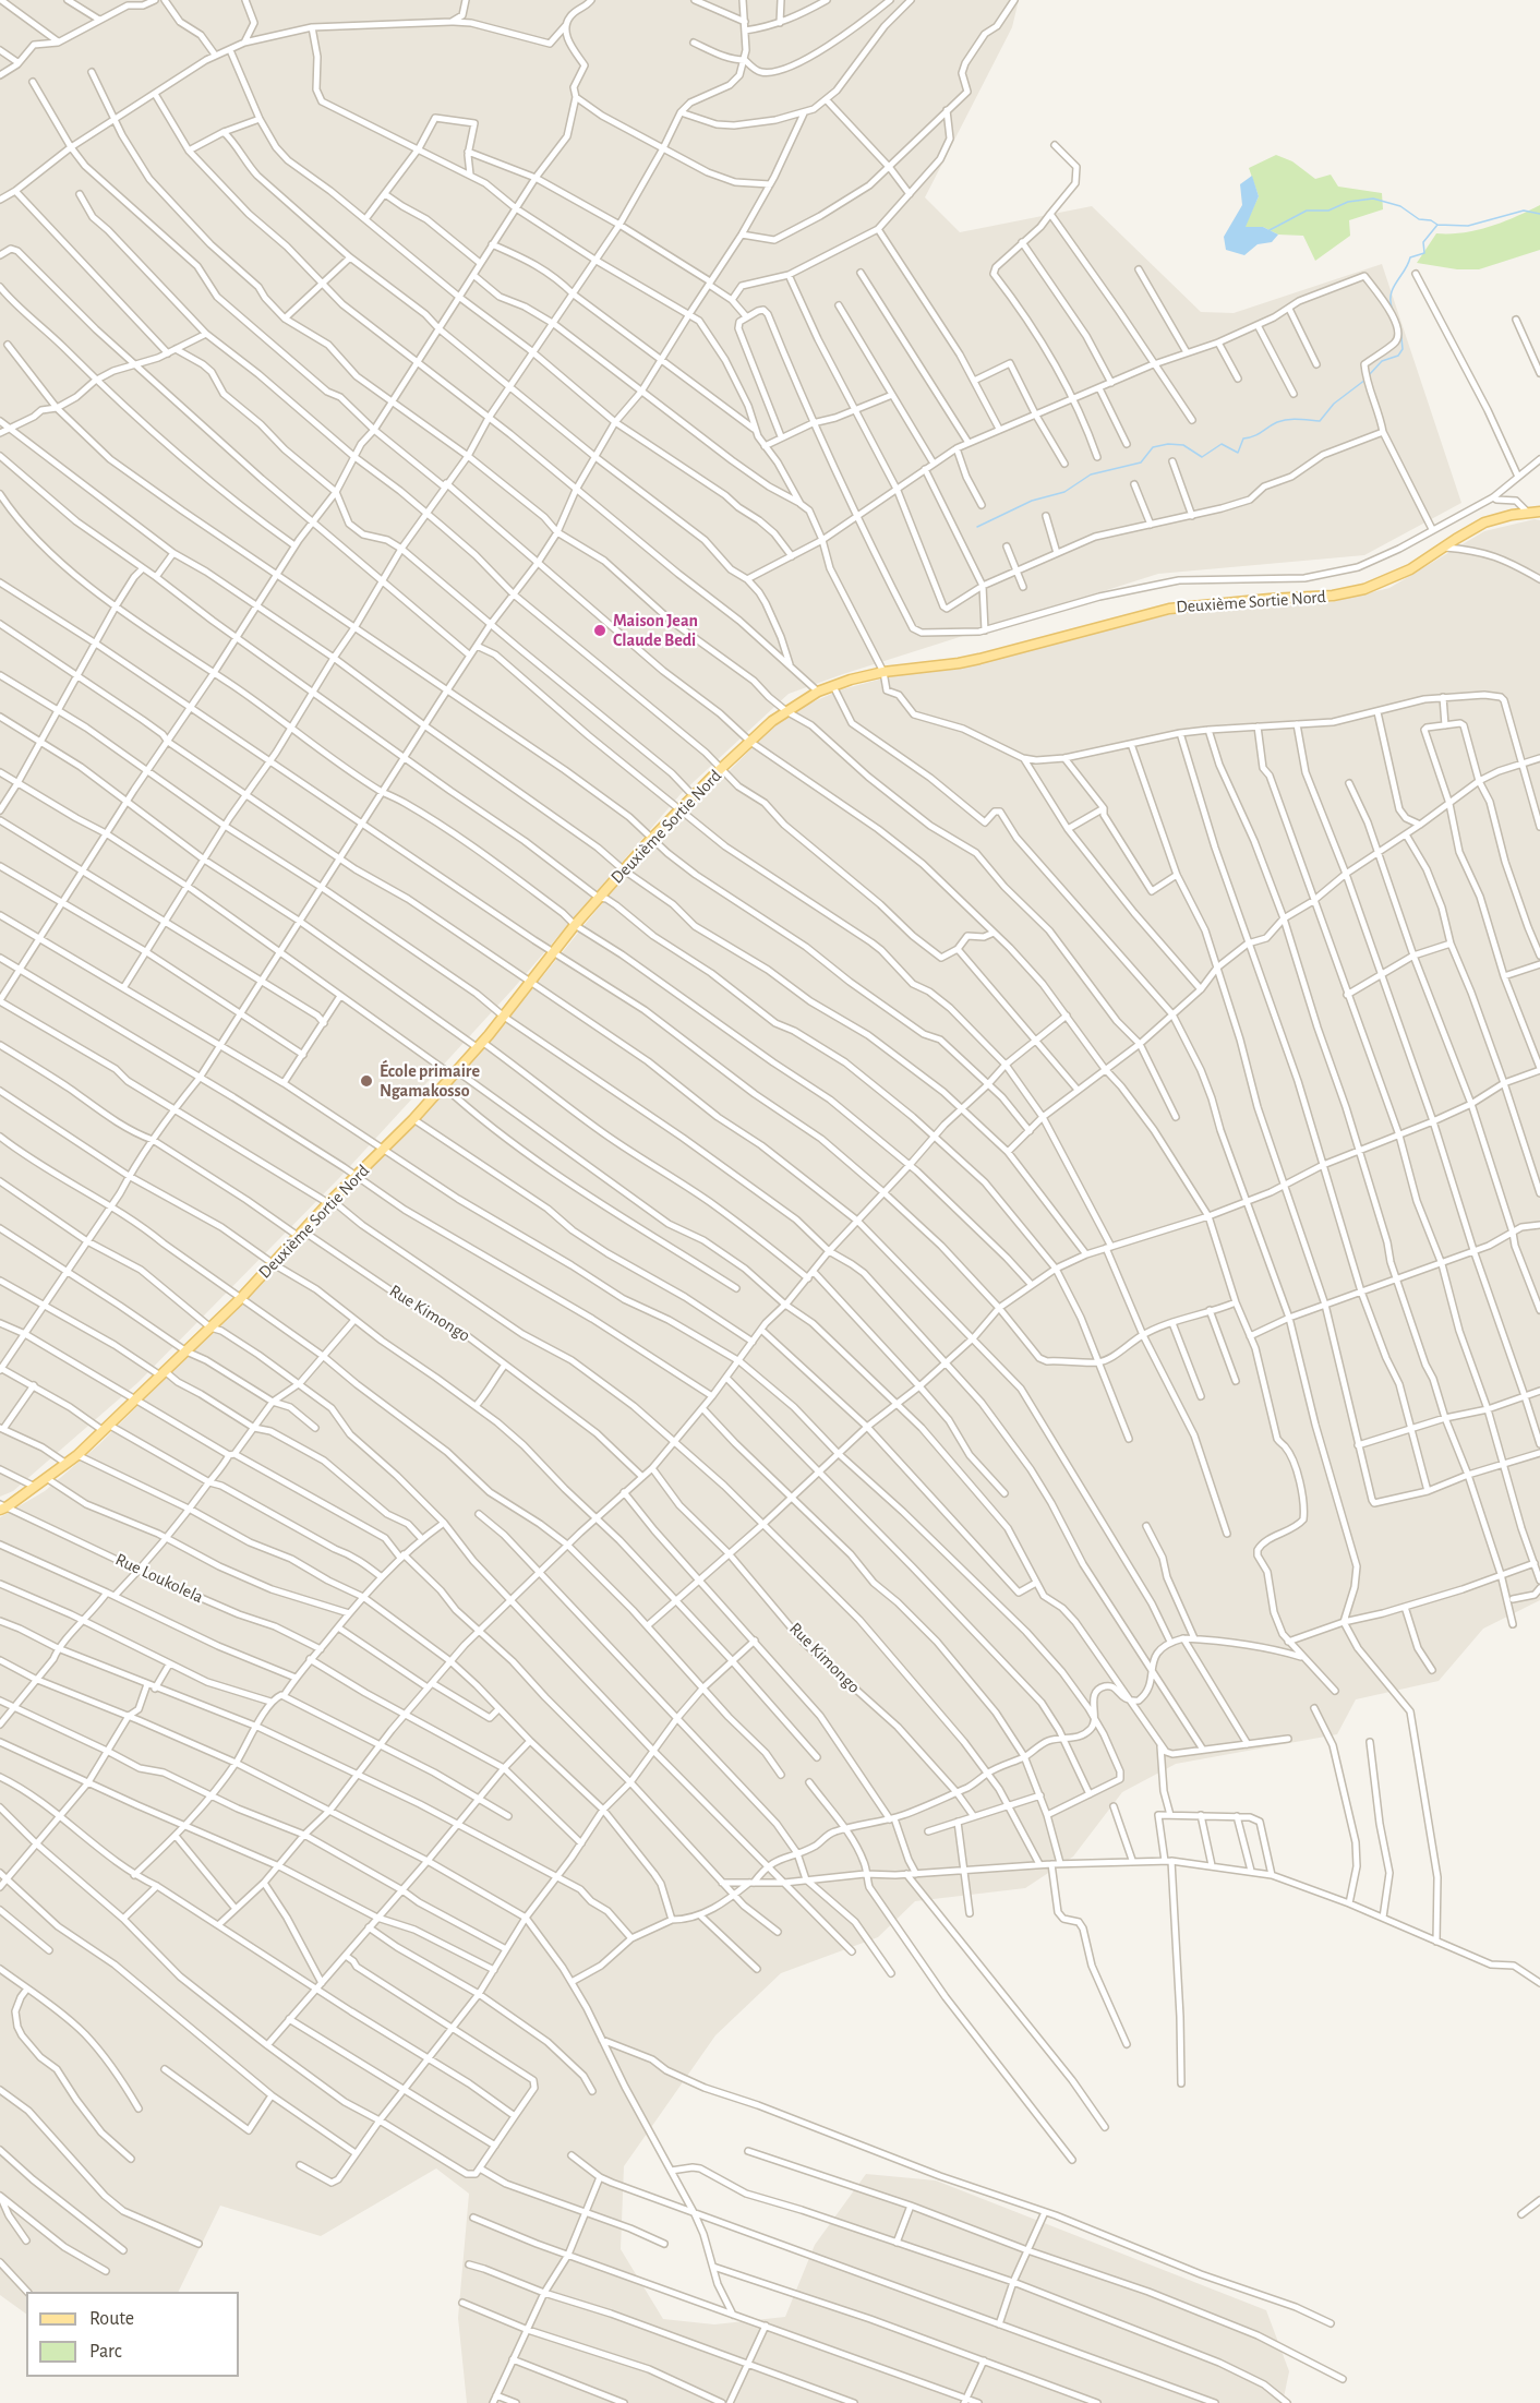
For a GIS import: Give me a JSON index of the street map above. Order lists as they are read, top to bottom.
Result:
{
  "streets": {
    "main road": ["Deuxième Sortie Nord"],
    "street": ["Rue Kimongo", "Rue Loukolela"]
  },
  "crossings": [
    ["Deuxième Sortie Nord", "Rue Kimongo"],
    ["Deuxième Sortie Nord", "Rue Loukolela"]
  ],
  "places": ["Maison Jean Claude Bedi", "École primaire Ngamakosso"],
  "legend": ["Route", "Parc"]
}
